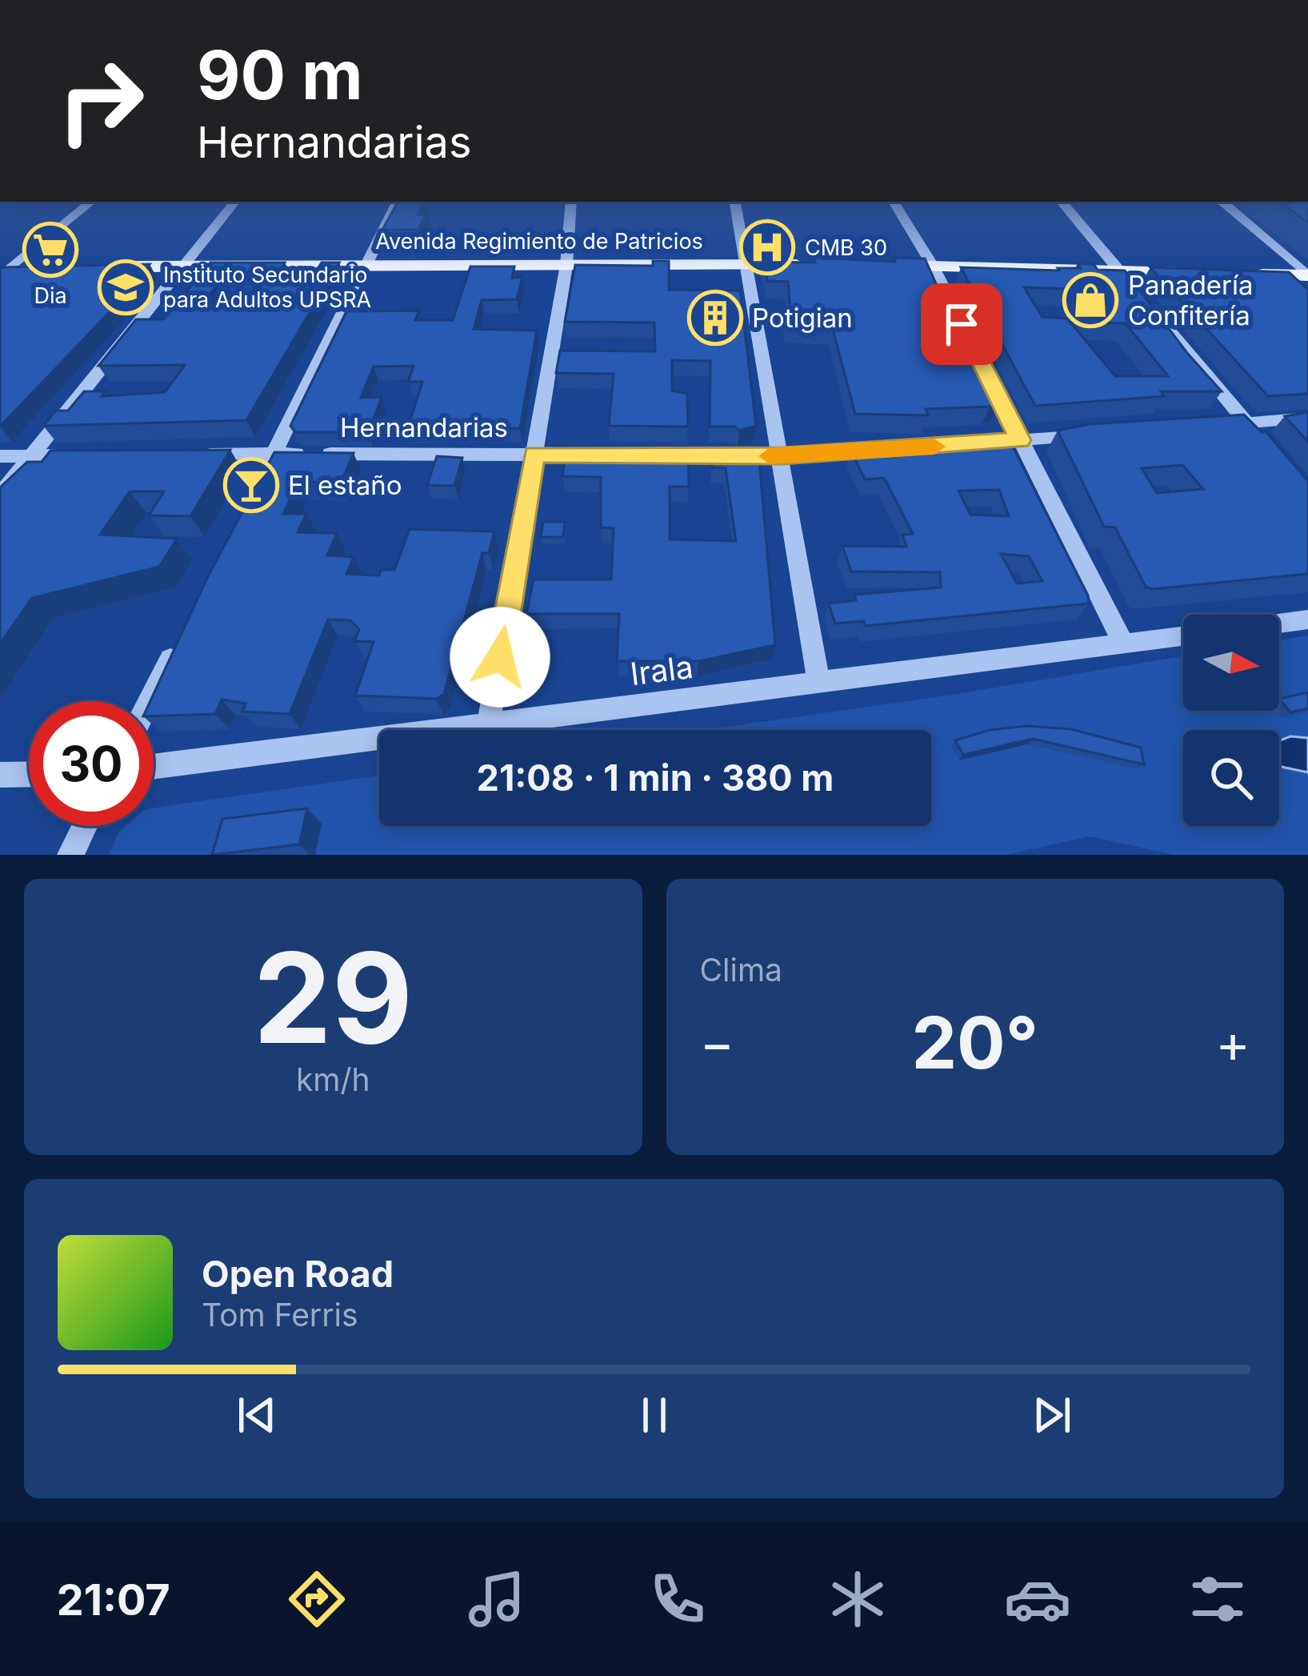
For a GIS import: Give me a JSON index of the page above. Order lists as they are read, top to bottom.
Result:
{
  "streets": {
    "main road": ["Avenida Regimiento de Patricios"],
    "street": ["Hernandarias", "Irala"]
  },
  "places": {
    "hospital": ["CMB 30"],
    "supermarket": ["Dia"],
    "school or university": ["Instituto Secundario para Adultos UPSRA"],
    "shop": ["Panadería Confitería"],
    "building": ["Potigian"],
    "bar": ["El estaño"]
  },
  "north": "right",
  "page": {
    "turn": ["90 m", "Hernandarias"],
    "limit": "30",
    "trip": "21:08 · 1 min · 380 m",
    "tile": [
      ["29", "km/h"],
      "Clima"
    ],
    "heat": ["−", "20°", "+"],
    "song": ["Open Road", "Tom Ferris"],
    "tabs": "21:07"
  }
}
